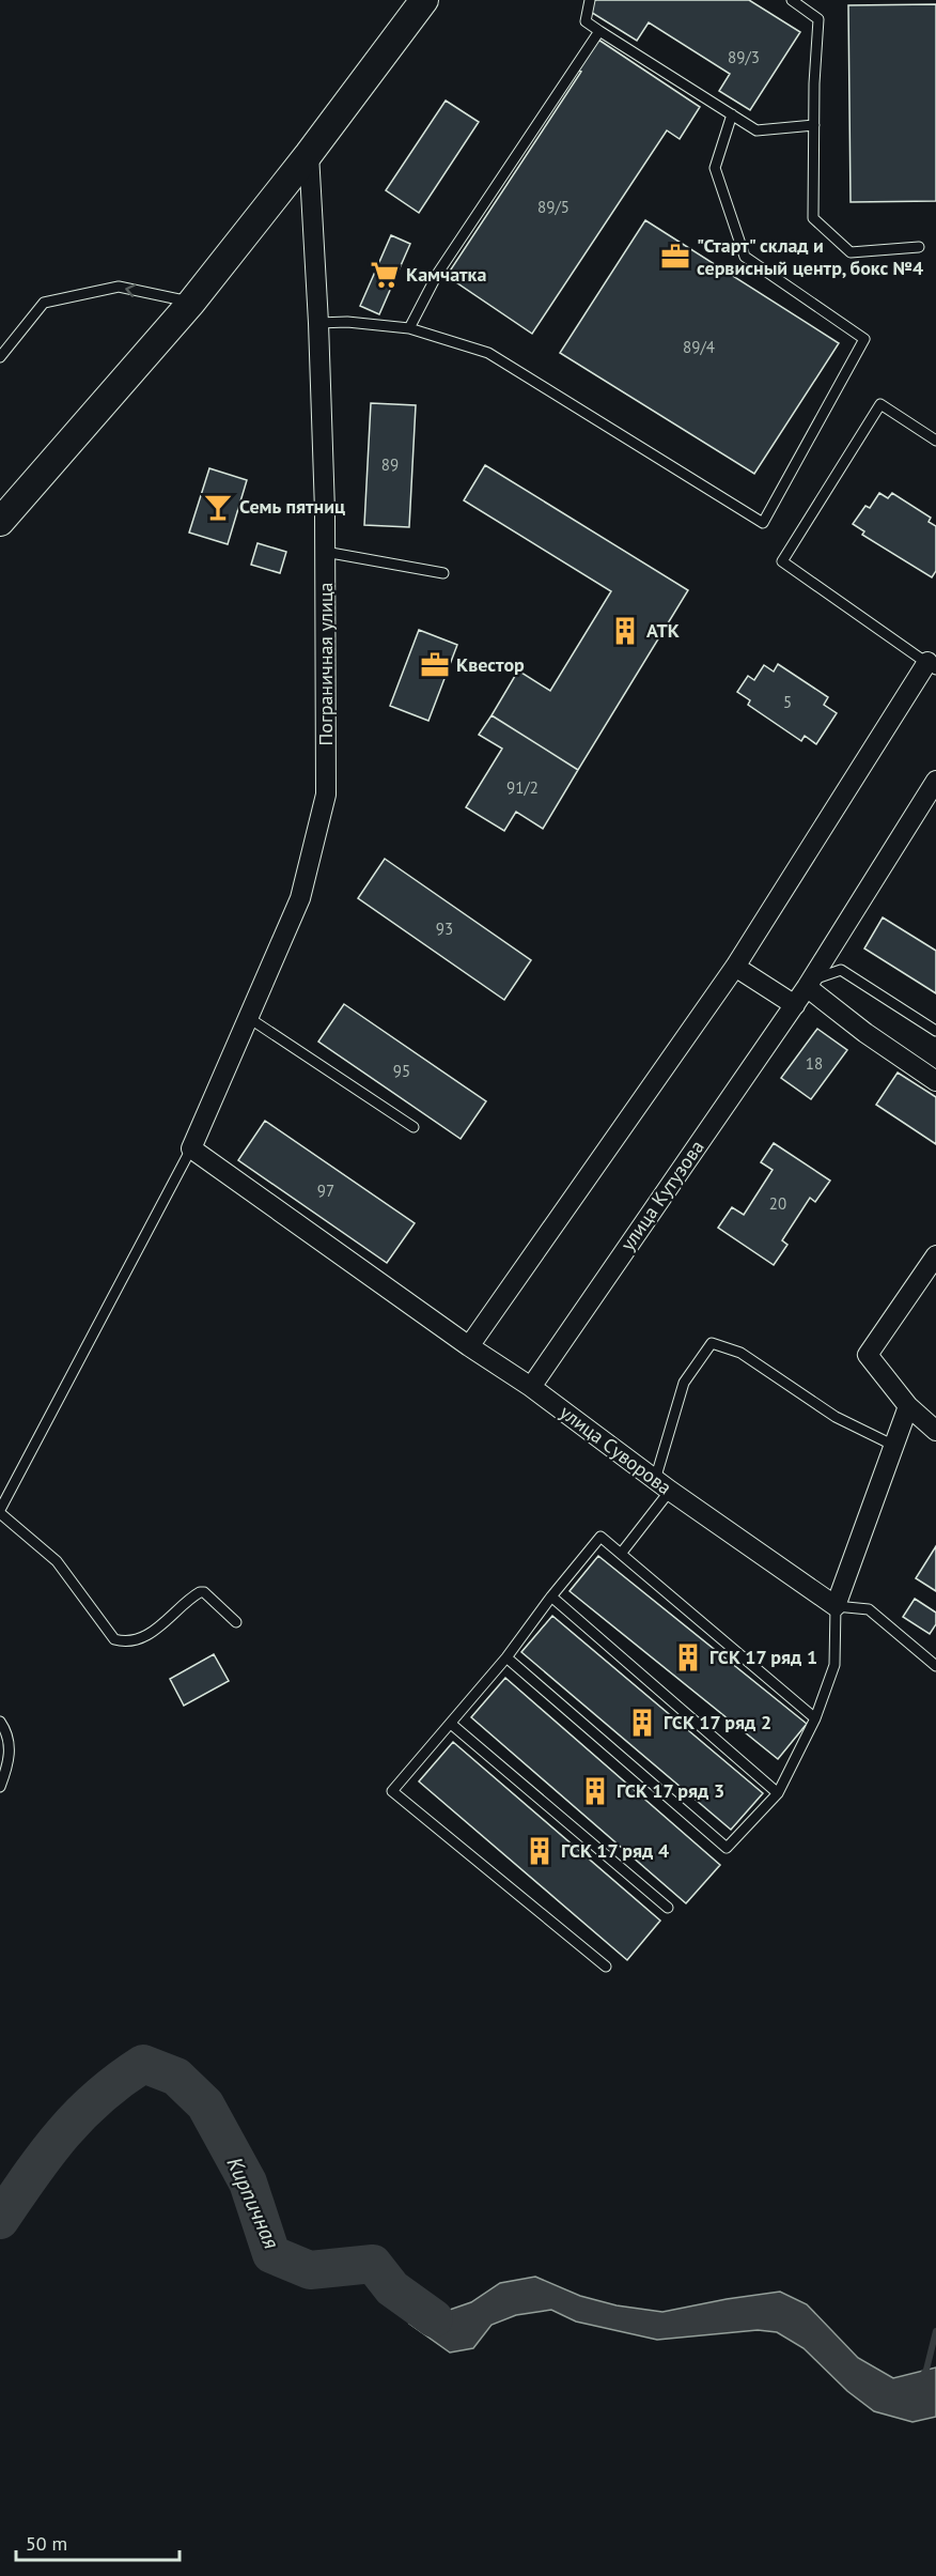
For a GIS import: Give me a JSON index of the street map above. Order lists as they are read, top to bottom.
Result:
{
  "streets": {
    "street": ["Пограничная улица", "улица Кутузова", "улица Суворова"]
  },
  "crossings": [
    ["Пограничная улица", "улица Суворова"],
    ["улица Кутузова", "улица Суворова"]
  ],
  "water": ["Кирпичная"],
  "places": {
    "office": ["\"Старт\" склад и сервисный центр, бокс №4", "Квестор"],
    "supermarket": ["Камчатка"],
    "bar": ["Семь пятниц"],
    "building": [
      "АТК",
      "ГСК 17 ряд 1",
      "ГСК 17 ряд 2",
      "ГСК 17 ряд 3",
      "ГСК 17 ряд 4"
    ]
  },
  "house_numbers": [
    "89/3",
    "89/5",
    "89/4",
    "89",
    "5",
    "91/2",
    "93",
    "18",
    "95",
    "97",
    "20"
  ],
  "scale_bar": "50 m"
}
